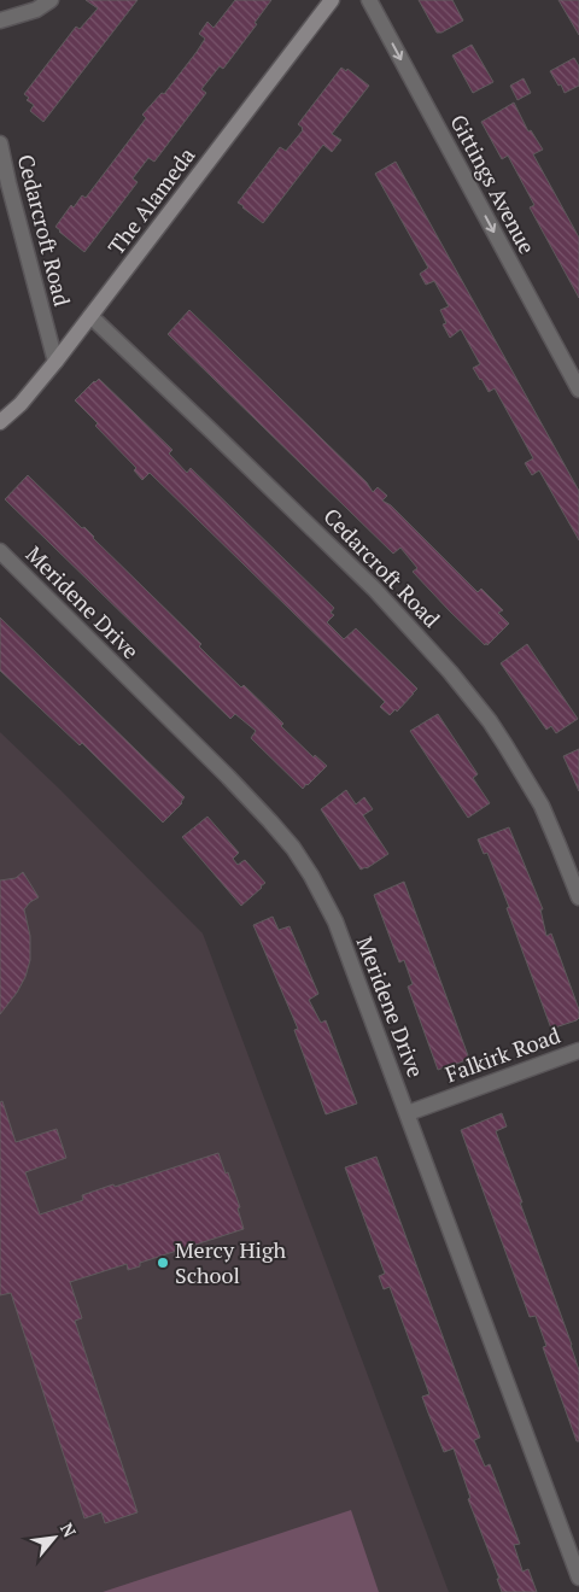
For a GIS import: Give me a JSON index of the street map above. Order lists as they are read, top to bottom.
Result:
{
  "streets": {
    "street": [
      "Gittings Avenue",
      "The Alameda",
      "Cedarcroft Road",
      "Meridene Drive",
      "Falkirk Road"
    ]
  },
  "crossings": [
    ["The Alameda", "Cedarcroft Road"],
    ["Meridene Drive", "Falkirk Road"]
  ],
  "one_way": ["Gittings Avenue"],
  "places": ["Mercy High School"],
  "north": "top right"
}
